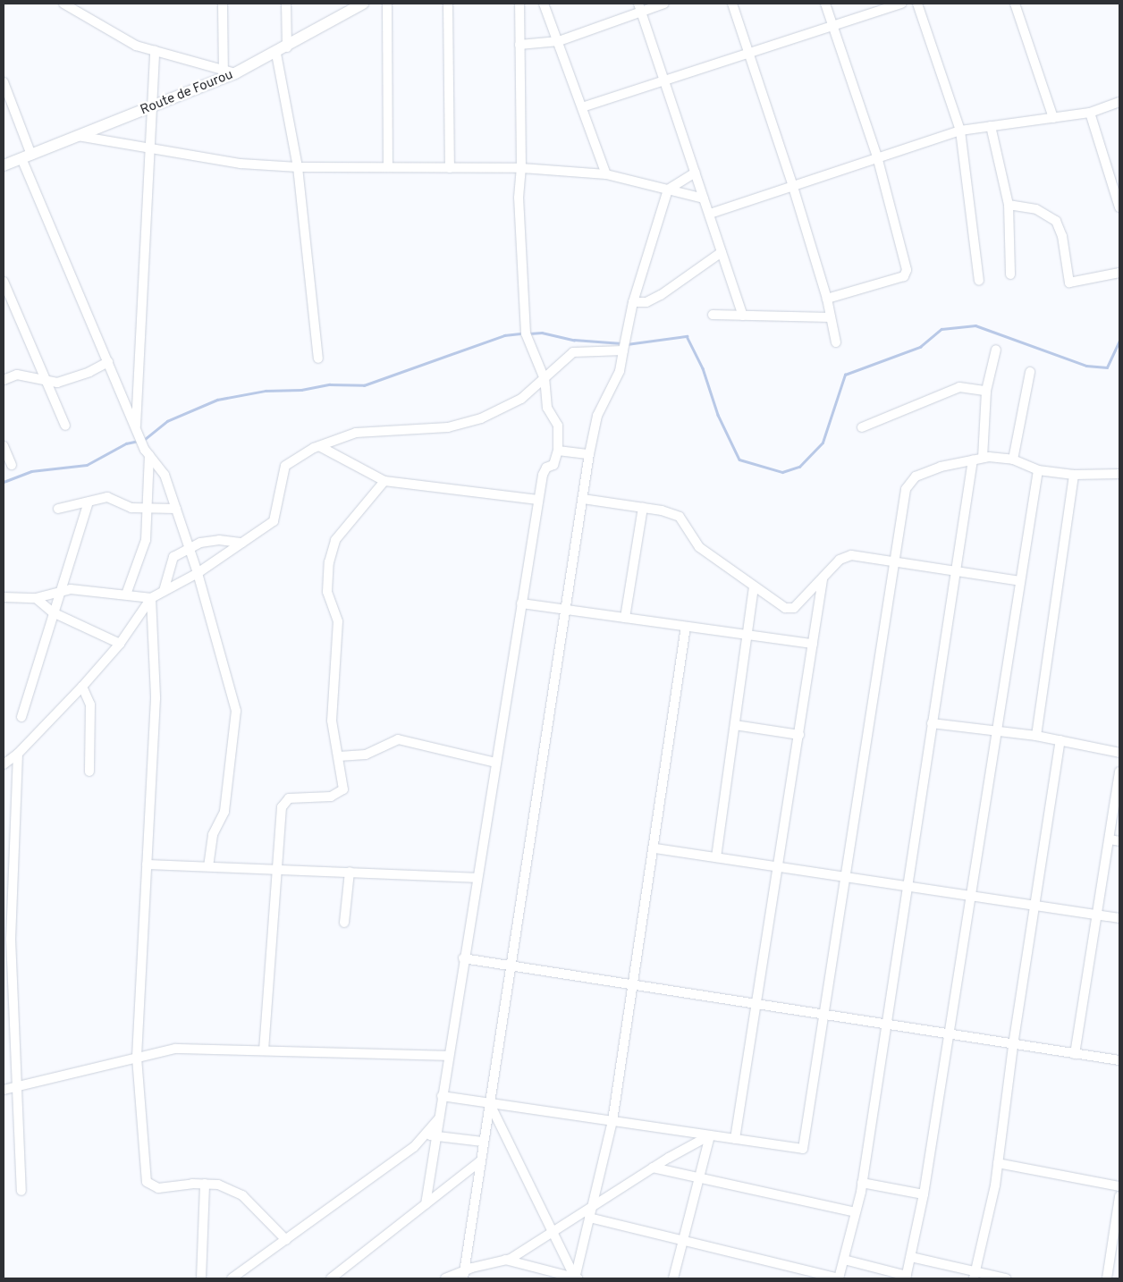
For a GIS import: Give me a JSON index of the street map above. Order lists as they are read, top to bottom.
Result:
{
  "streets": {
    "main road": ["Route de Fourou"]
  }
}
